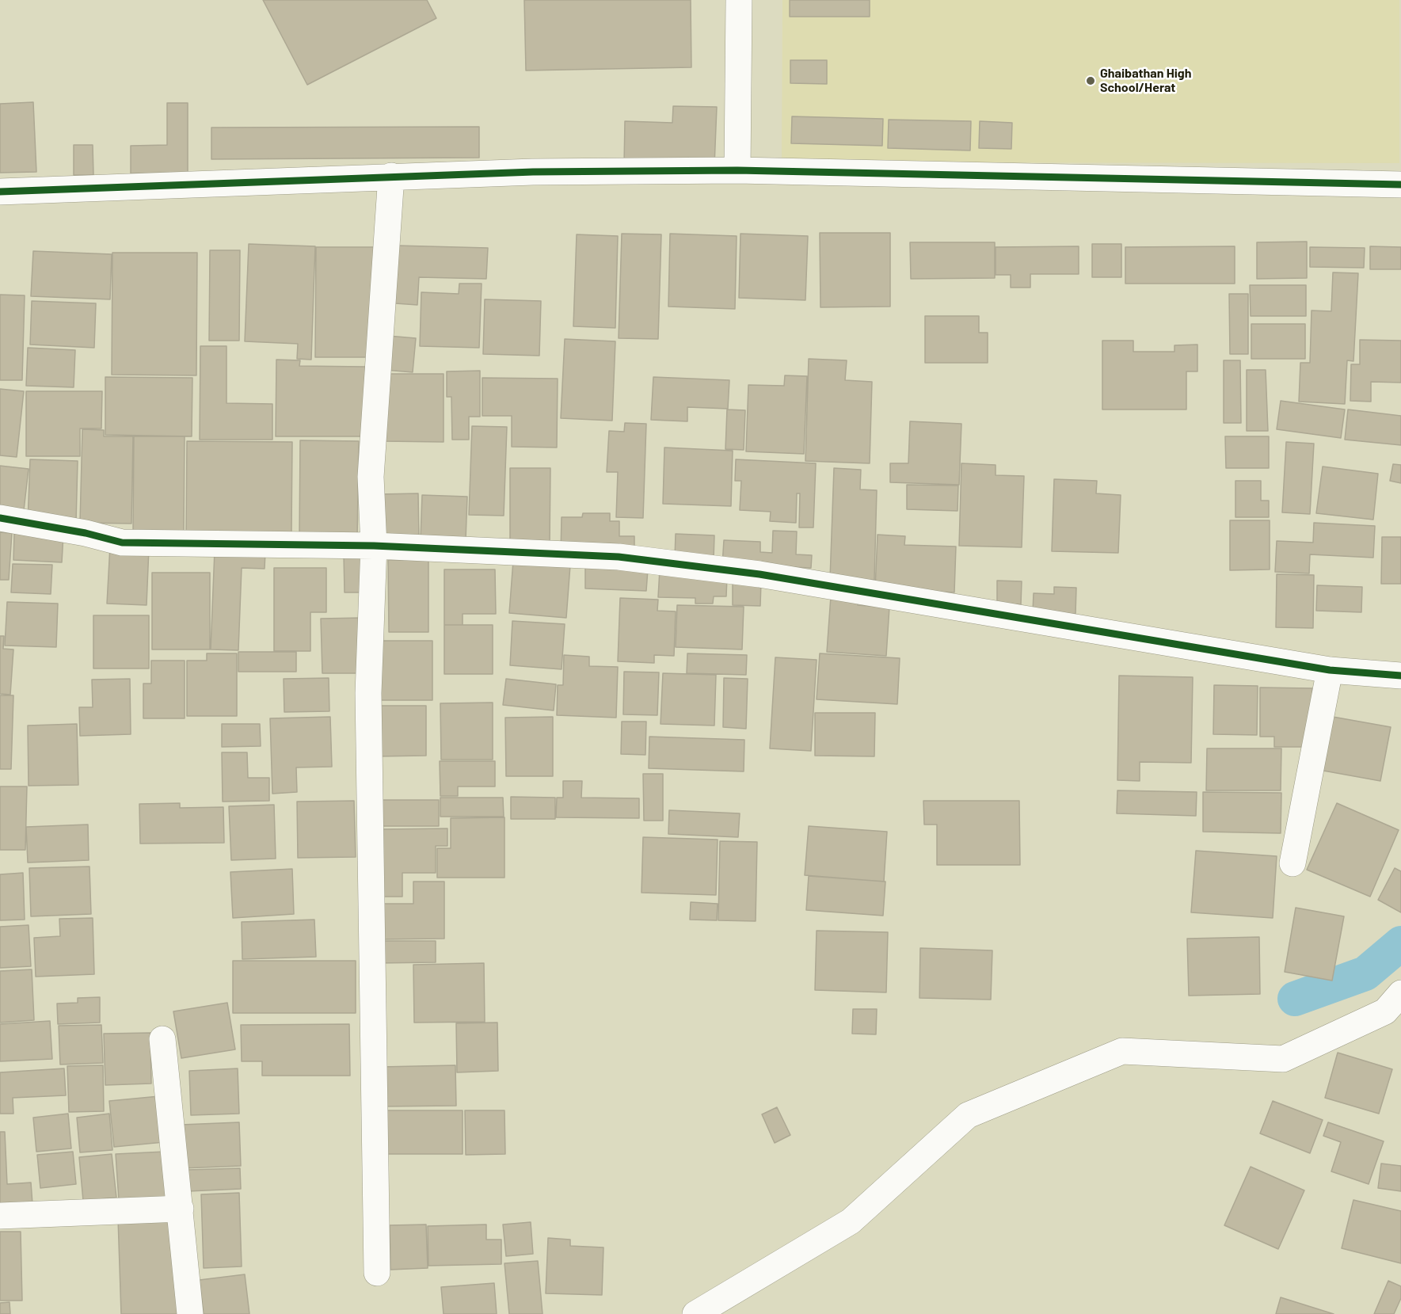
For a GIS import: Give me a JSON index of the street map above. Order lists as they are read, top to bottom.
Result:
{
  "places": ["Ghaibathan High School/Herat"]
}
